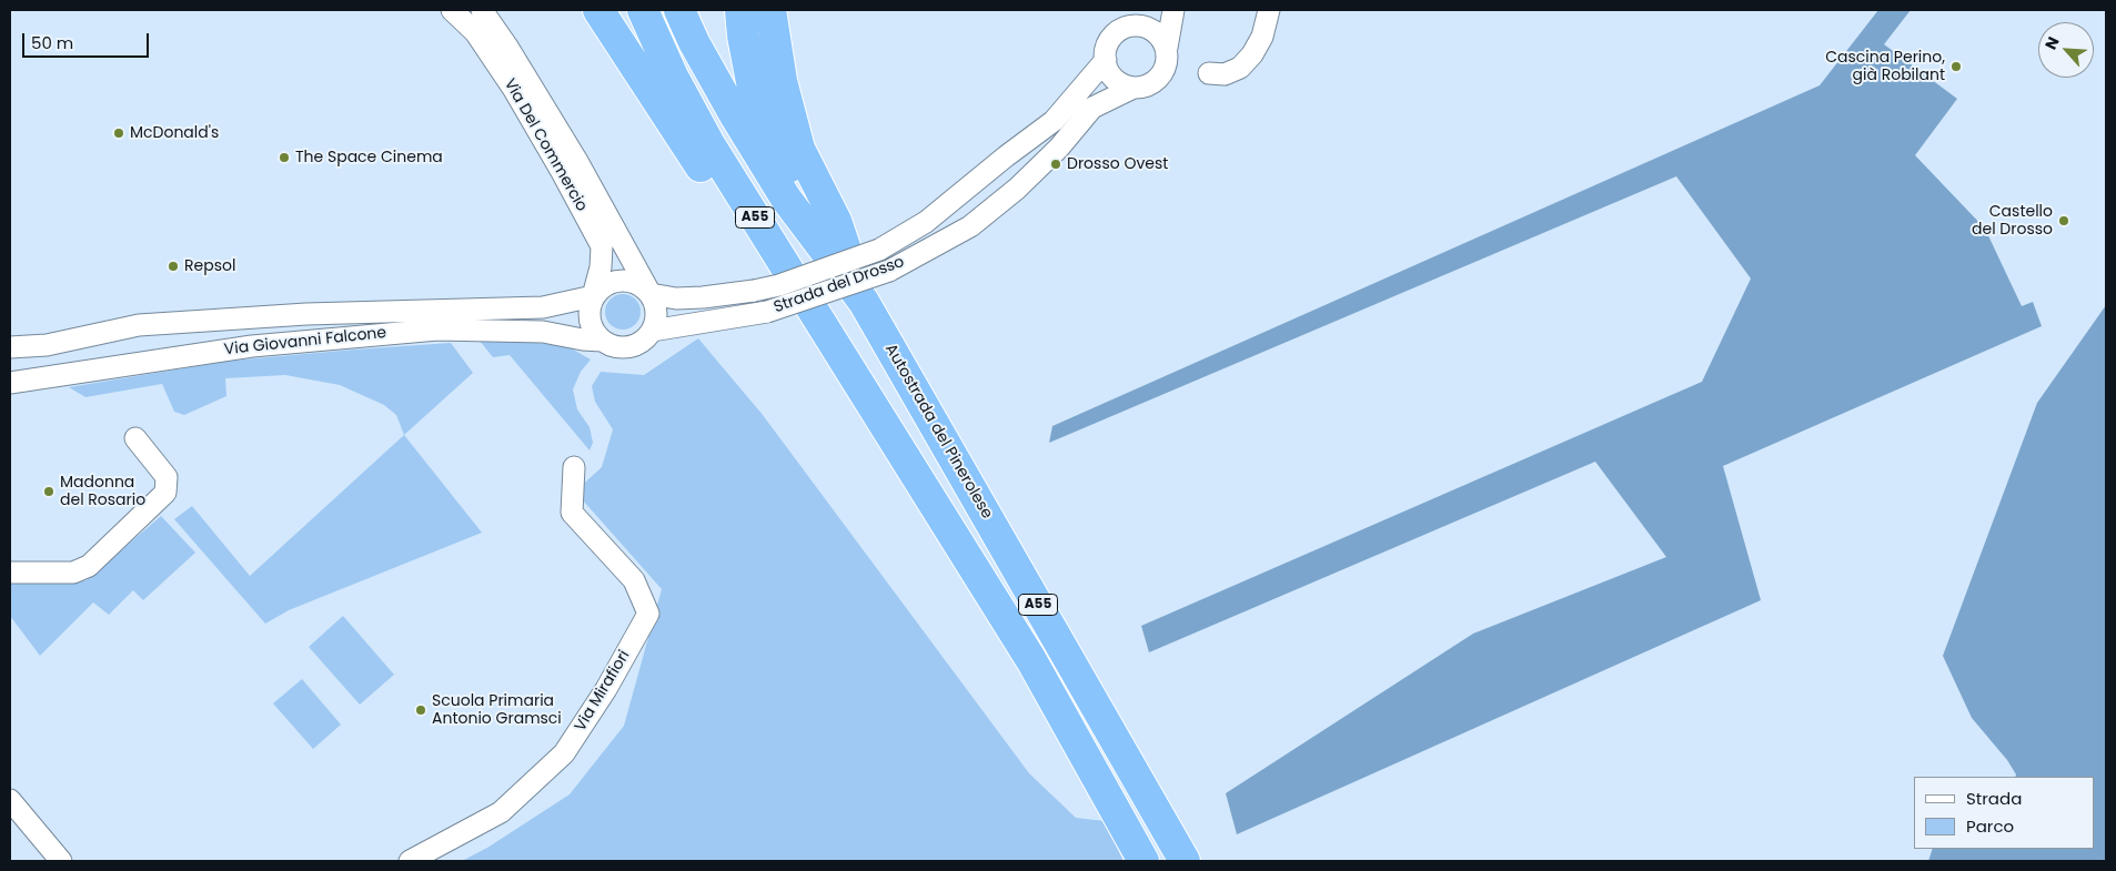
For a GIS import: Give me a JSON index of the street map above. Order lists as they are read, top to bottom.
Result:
{
  "streets": {
    "highway": ["A55", "Autostrada del Pinerolese"],
    "street": [
      "Via Del Commercio",
      "Strada del Drosso",
      "Via Giovanni Falcone",
      "Via Mirafiori"
    ]
  },
  "crossings": [
    ["Via Del Commercio", "Strada del Drosso"],
    ["Via Del Commercio", "Via Giovanni Falcone"],
    ["Strada del Drosso", "Via Giovanni Falcone"]
  ],
  "places": [
    "Cascina Perino, già Robilant",
    "McDonald's",
    "The Space Cinema",
    "Drosso Ovest",
    "Castello del Drosso",
    "Repsol",
    "Madonna del Rosario",
    "Scuola Primaria Antonio Gramsci"
  ],
  "legend": ["Strada", "Parco"],
  "scale_bar": "50 m",
  "north": "top left"
}
